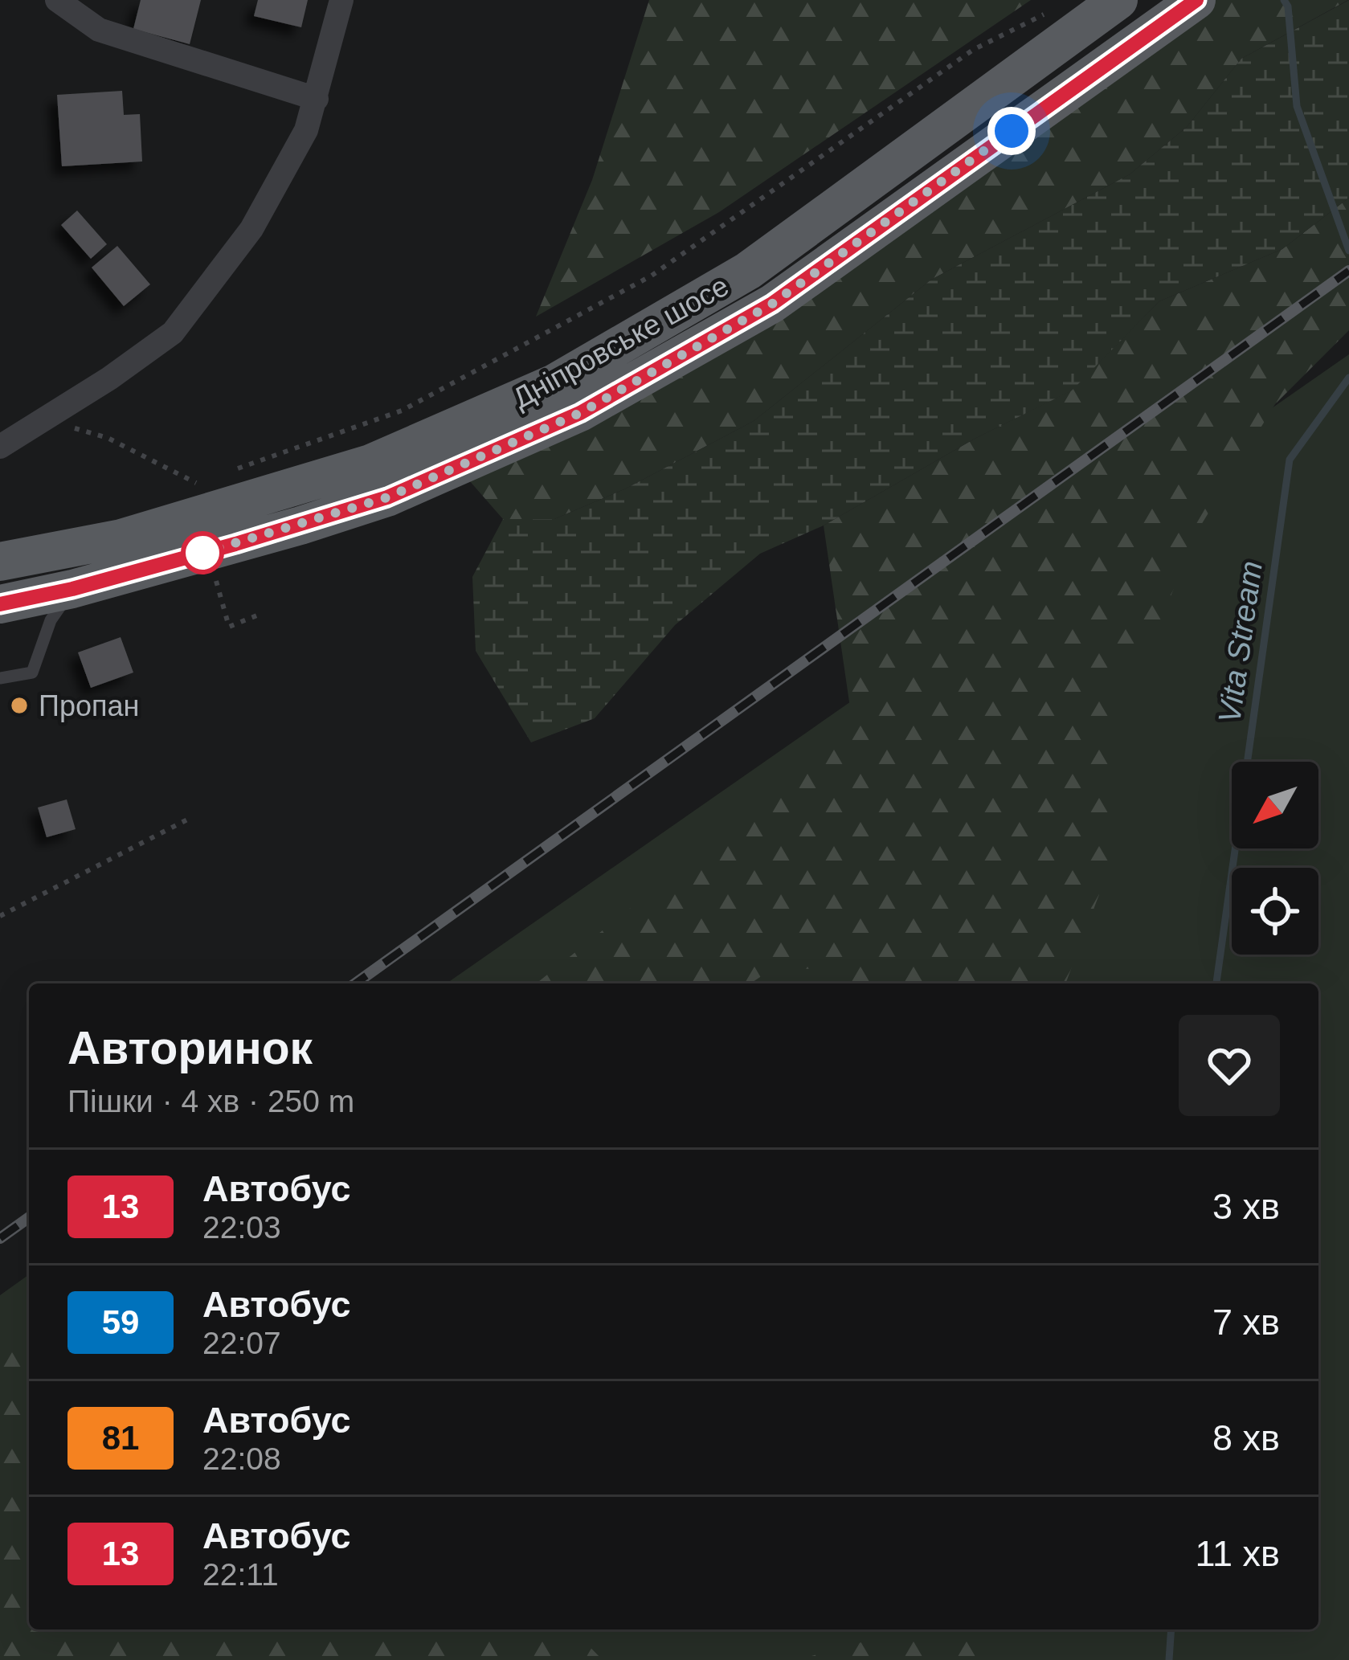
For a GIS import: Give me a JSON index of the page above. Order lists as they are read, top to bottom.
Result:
{
  "streets": {
    "main road": ["Дніпровське шосе"]
  },
  "water": ["Vita Stream"],
  "places": ["Пропан"],
  "lines": ["bus line 13"],
  "north": "bottom left",
  "page": {
    "heading": ["Авторинок", "Пішки · 4 хв · 250 m"],
    "list": [
      {
        "mark": "13",
        "name": "Автобус",
        "note": "22:03",
        "value": "3 хв"
      },
      {
        "mark": "59",
        "name": "Автобус",
        "note": "22:07",
        "value": "7 хв"
      },
      {
        "mark": "81",
        "name": "Автобус",
        "note": "22:08",
        "value": "8 хв"
      },
      {
        "mark": "13",
        "name": "Автобус",
        "note": "22:11",
        "value": "11 хв"
      }
    ]
  }
}
